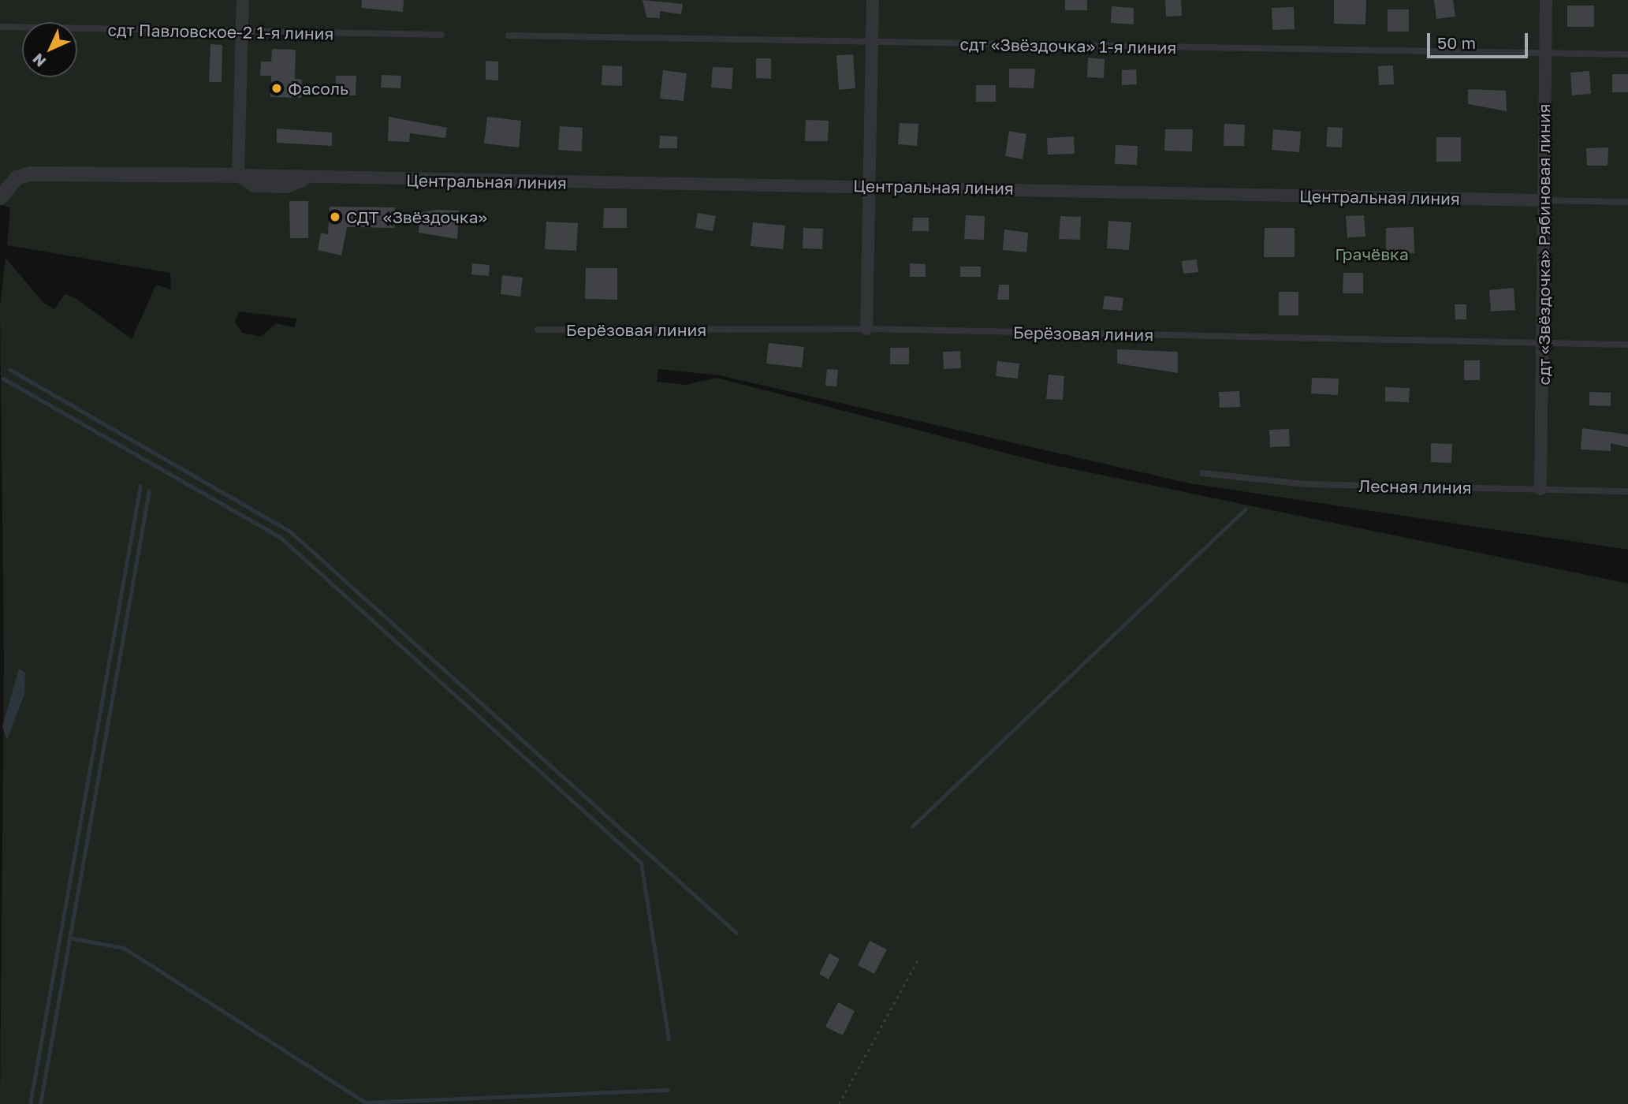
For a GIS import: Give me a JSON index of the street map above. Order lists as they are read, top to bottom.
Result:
{
  "streets": {
    "street": ["Центральная линия", "сдт «Звёздочка» Рябиновая линия"],
    "lane": [
      "сдт Павловское-2 1-я линия",
      "сдт «Звёздочка» 1-я линия",
      "Берёзовая линия",
      "Лесная линия"
    ]
  },
  "crossings": [
    ["сдт «Звёздочка» 1-я линия", "сдт «Звёздочка» Рябиновая линия"],
    ["Центральная линия", "сдт «Звёздочка» Рябиновая линия"],
    ["сдт «Звёздочка» Рябиновая линия", "Берёзовая линия"],
    ["сдт «Звёздочка» Рябиновая линия", "Лесная линия"]
  ],
  "parks": ["Грачёвка"],
  "places": ["Фасоль", "СДТ «Звёздочка»"],
  "scale_bar": "50 m",
  "north": "bottom left"
}
